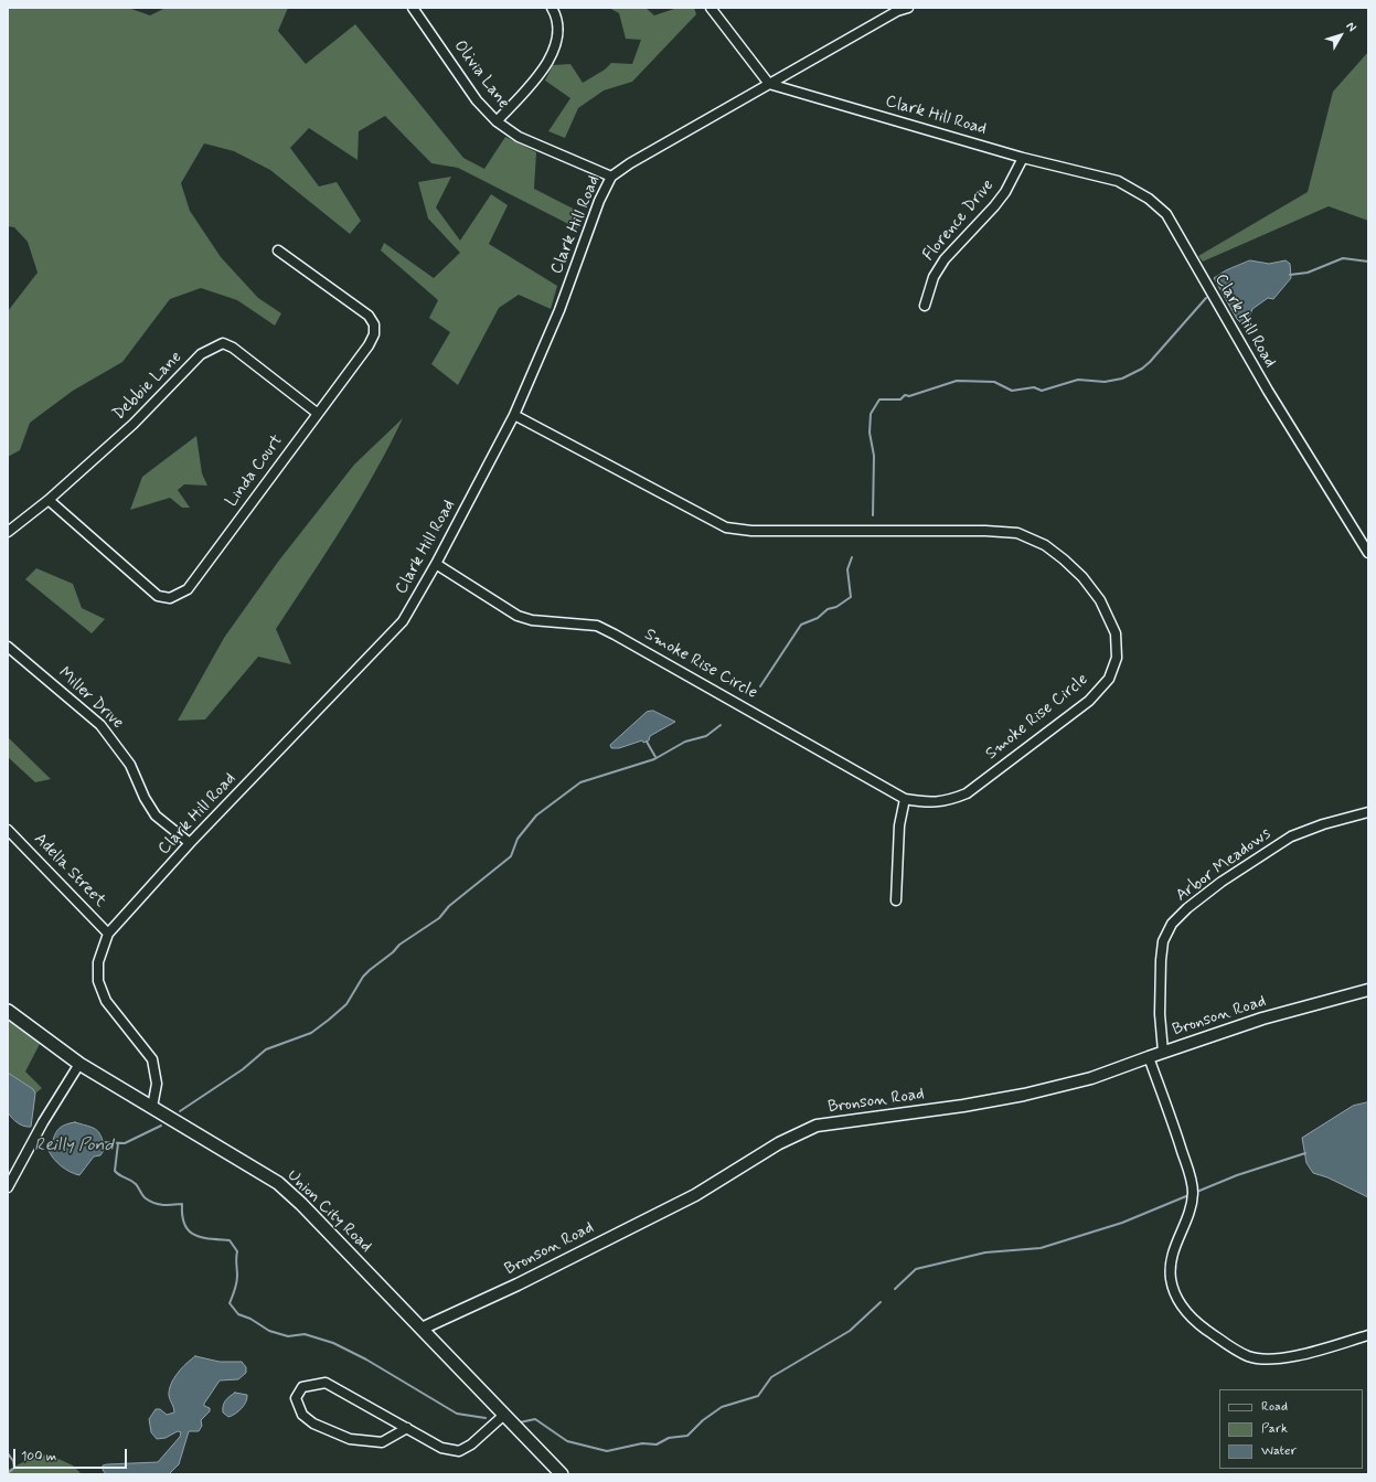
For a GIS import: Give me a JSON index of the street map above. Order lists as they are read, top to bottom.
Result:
{
  "streets": {
    "main road": ["Union City Road"],
    "street": [
      "Olivia Lane",
      "Clark Hill Road",
      "Florence Drive",
      "Debbie Lane",
      "Linda Court",
      "Smoke Rise Circle",
      "Miller Drive",
      "Arbor Meadows",
      "Adella Street",
      "Bronson Road"
    ]
  },
  "crossings": [
    ["Olivia Lane", "Clark Hill Road"],
    ["Clark Hill Road", "Florence Drive"],
    ["Clark Hill Road", "Smoke Rise Circle"],
    ["Clark Hill Road", "Miller Drive"],
    ["Clark Hill Road", "Adella Street"],
    ["Clark Hill Road", "Union City Road"],
    ["Debbie Lane", "Linda Court"],
    ["Arbor Meadows", "Bronson Road"],
    ["Bronson Road", "Union City Road"]
  ],
  "water": ["Reilly Pond"],
  "legend": ["Road", "Park", "Water"],
  "scale_bar": "100 m",
  "north": "top right"
}
